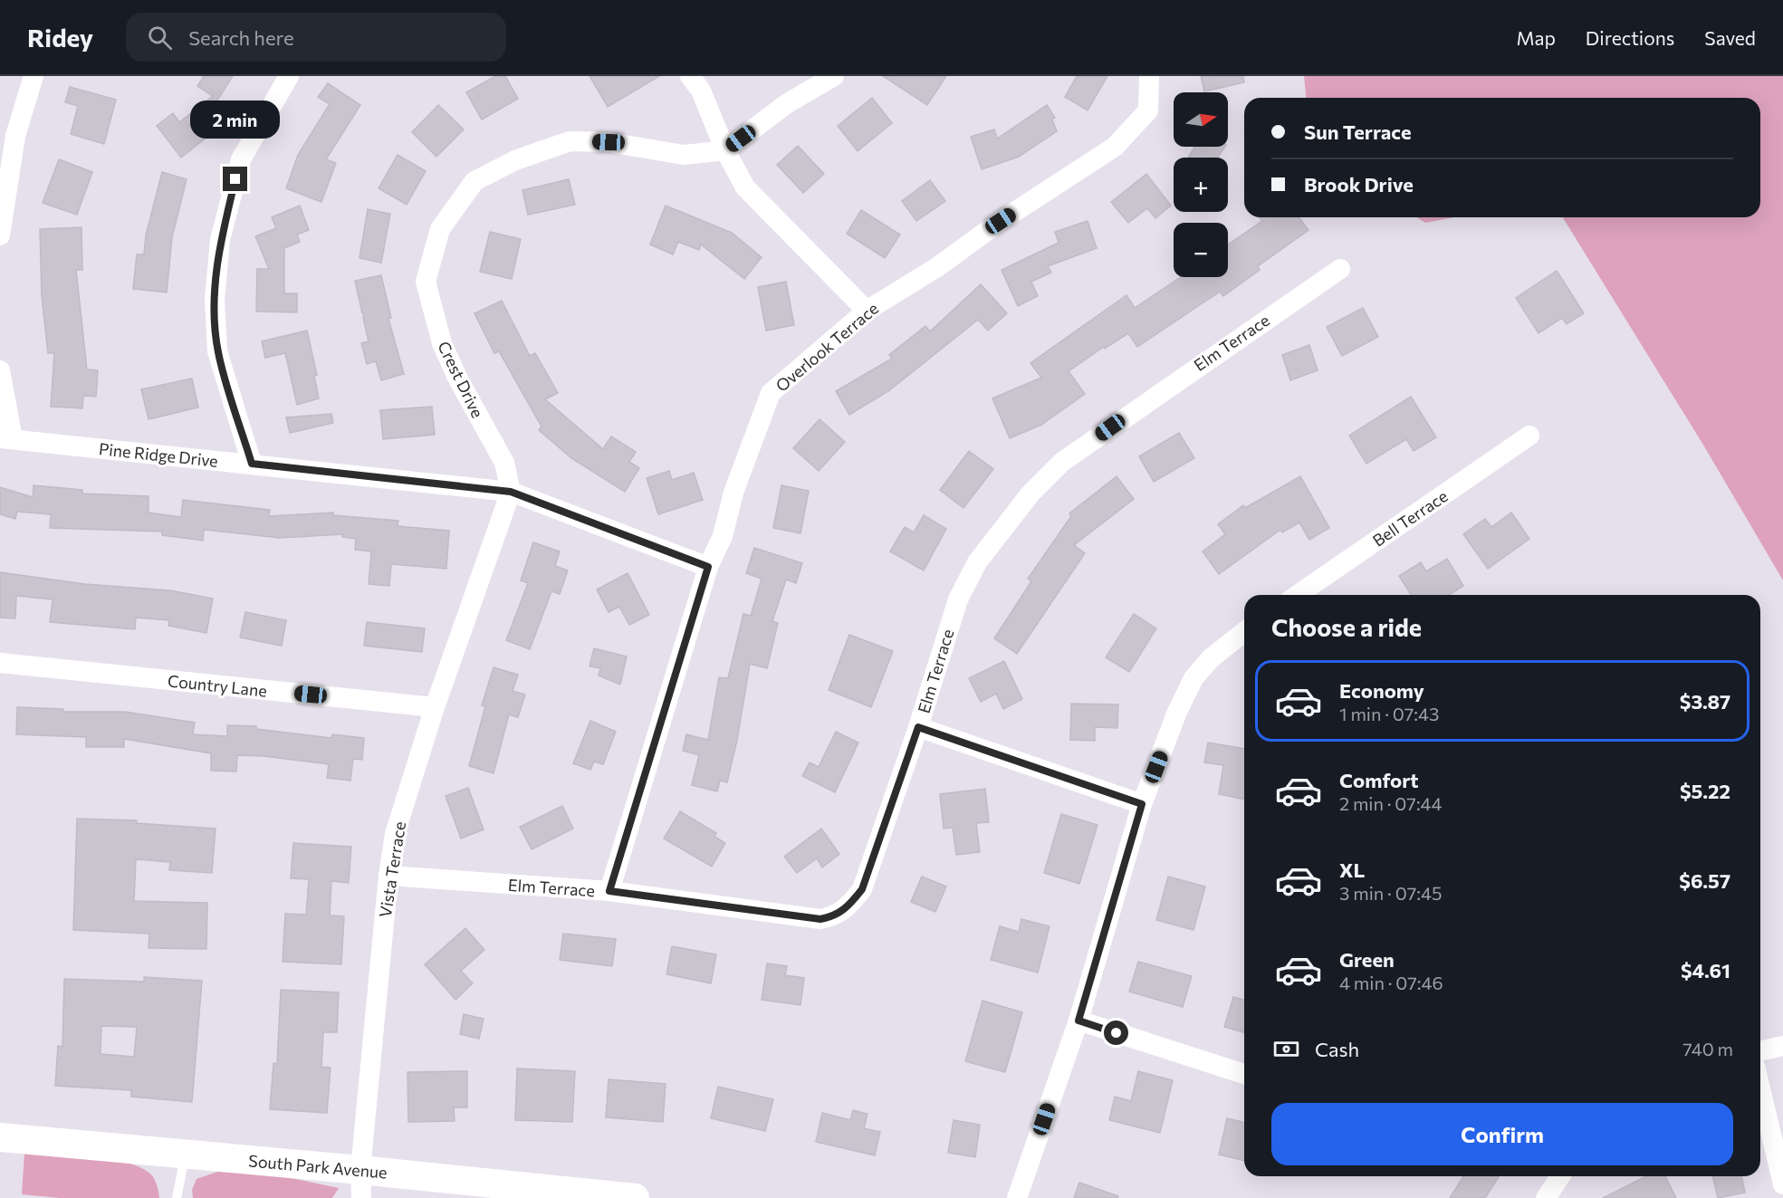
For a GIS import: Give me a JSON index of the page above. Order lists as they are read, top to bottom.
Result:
{
  "streets": {
    "street": [
      "Elm Terrace",
      "Overlook Terrace",
      "Crest Drive",
      "Pine Ridge Drive",
      "Bell Terrace",
      "Country Lane",
      "Vista Terrace",
      "South Park Avenue"
    ]
  },
  "crossings": [
    ["Elm Terrace", "Overlook Terrace"],
    ["Elm Terrace", "Vista Terrace"],
    ["Crest Drive", "Pine Ridge Drive"],
    ["Crest Drive", "Vista Terrace"],
    ["Pine Ridge Drive", "Vista Terrace"],
    ["Country Lane", "Vista Terrace"],
    ["Vista Terrace", "South Park Avenue"]
  ],
  "north": "right",
  "page": {
    "header": "Ridey",
    "search": "Search here",
    "nav": ["Map", "Directions", "Saved"],
    "map_buttons": ["+", "−"],
    "banner": ["Sun Terrace", "Brook Drive"],
    "bubble": "2 min",
    "heading": "Choose a ride",
    "list": [
      {
        "name": "Economy",
        "note": "1 min · 07:43",
        "value": "$3.87"
      },
      {
        "name": "Comfort",
        "note": "2 min · 07:44",
        "value": "$5.22"
      },
      {
        "name": "XL",
        "note": "3 min · 07:45",
        "value": "$6.57"
      },
      {
        "name": "Green",
        "note": "4 min · 07:46",
        "value": "$4.61"
      }
    ],
    "pay": ["Cash", "740 m"],
    "buttons": "Confirm"
  }
}
